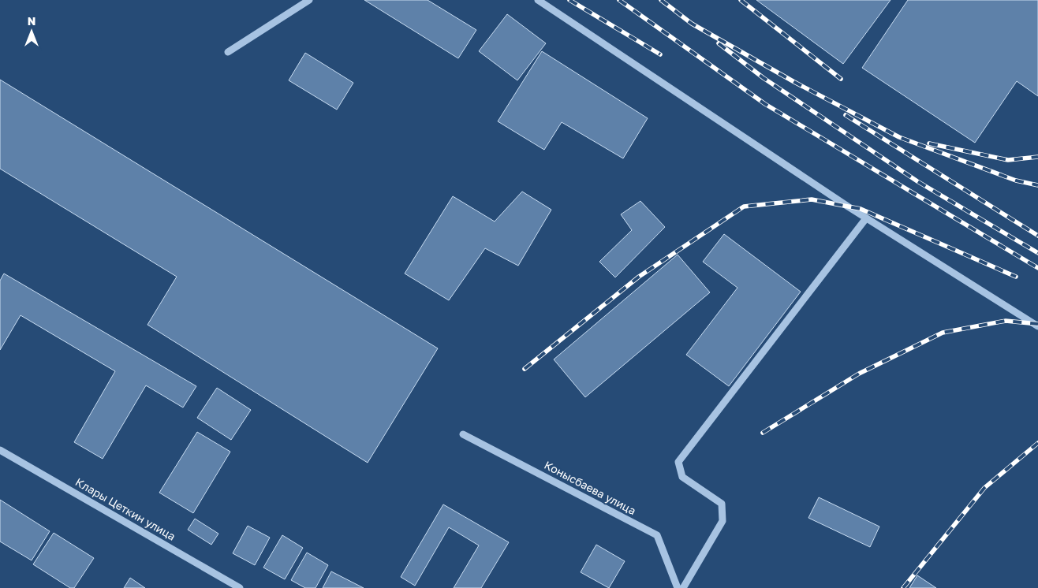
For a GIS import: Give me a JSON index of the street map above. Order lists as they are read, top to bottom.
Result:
{
  "streets": {
    "street": ["Конысбаева улица", "Клары Цеткин улица"]
  },
  "north": "top"
}
